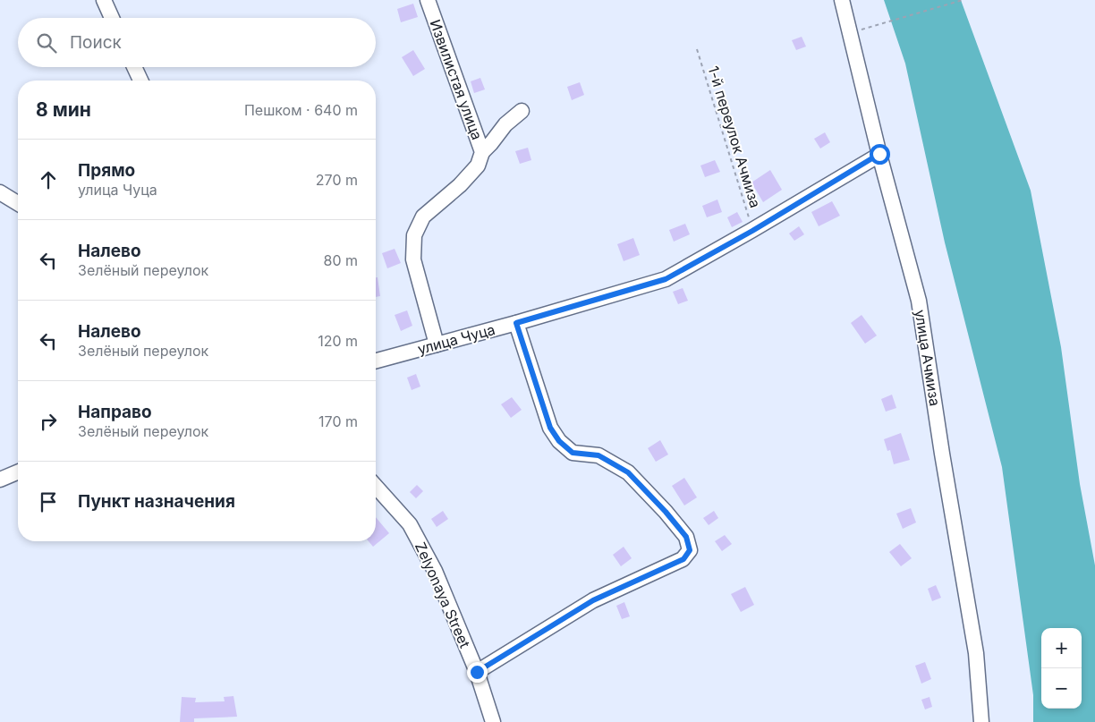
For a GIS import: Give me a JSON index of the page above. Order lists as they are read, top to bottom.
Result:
{
  "streets": {
    "street": [
      "Извилистая улица",
      "улица Чуца",
      "улица Ачмиза",
      "Zelyonaya Street"
    ],
    "path": ["1-й переулок Ачмиза"]
  },
  "crossings": [
    ["Извилистая улица", "улица Чуца"],
    ["1-й переулок Ачмиза", "улица Чуца"],
    ["улица Чуца", "улица Ачмиза"]
  ],
  "page": {
    "search": "Поиск",
    "heading": ["8 мин", "Пешком · 640 m"],
    "list": [
      ["Прямо", "улица Чуца", "270 m"],
      ["Налево", "Зелёный переулок", "80 m"],
      ["Налево", "Зелёный переулок", "120 m"],
      ["Направо", "Зелёный переулок", "170 m"],
      "Пункт назначения"
    ],
    "map_buttons": ["+", "−"]
  }
}
